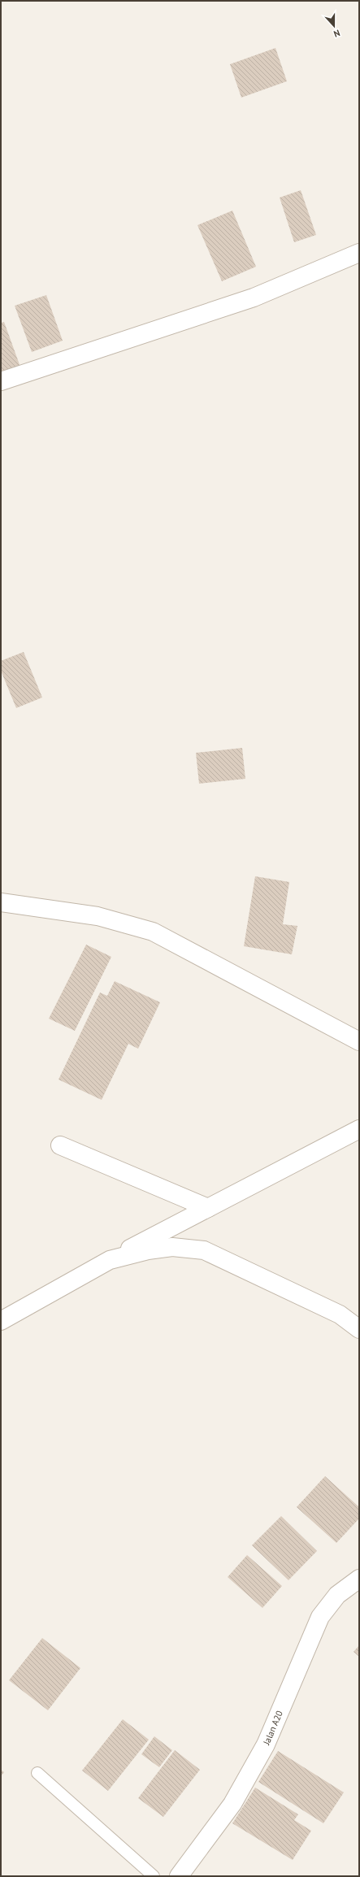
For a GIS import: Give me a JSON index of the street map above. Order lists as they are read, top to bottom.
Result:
{
  "streets": {
    "street": ["Jalan A20"]
  },
  "north": "bottom"
}
